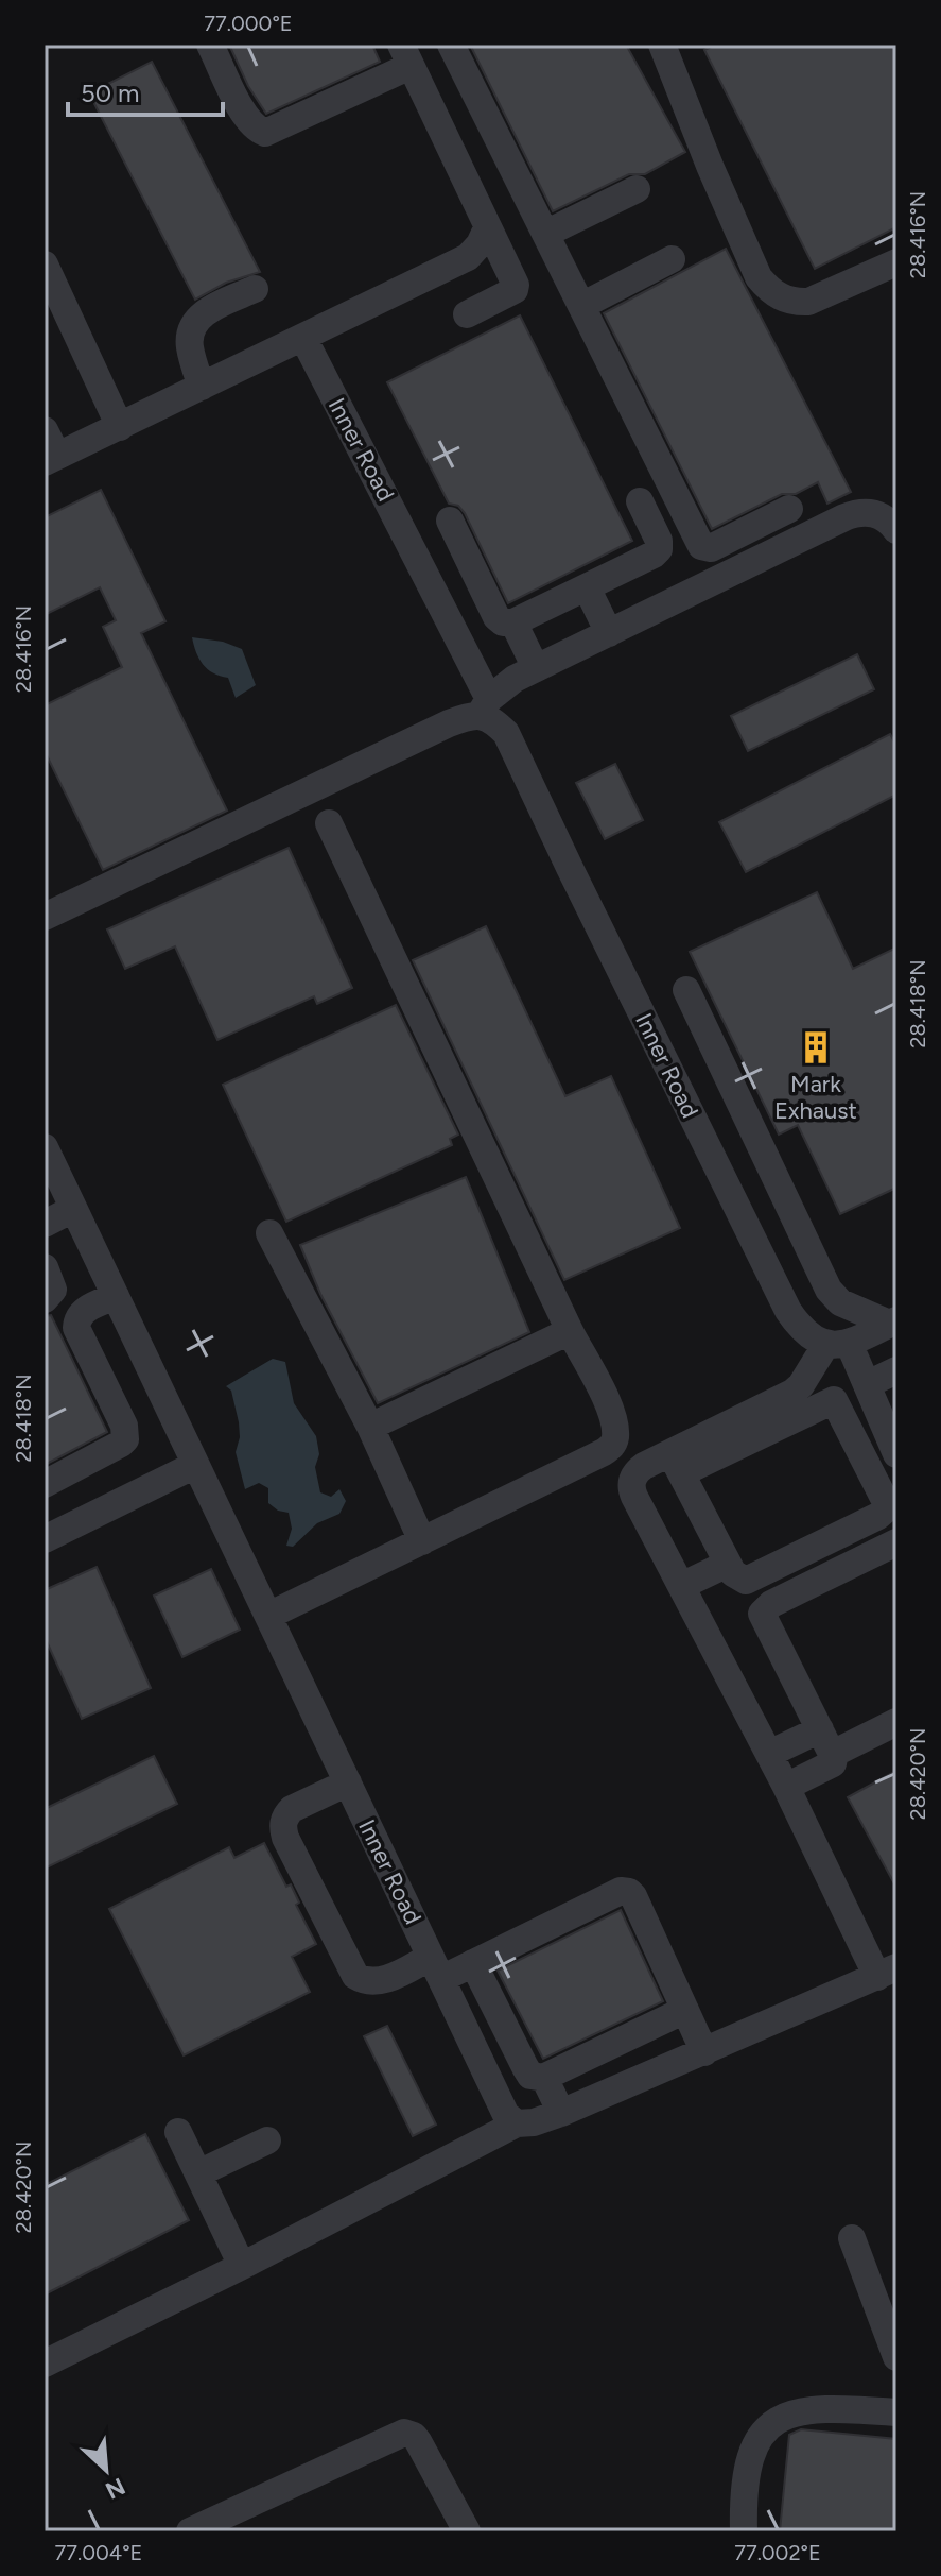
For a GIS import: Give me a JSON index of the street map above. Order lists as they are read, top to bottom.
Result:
{
  "streets": {
    "street": ["Inner Road"]
  },
  "places": {
    "building": ["Mark Exhaust"]
  },
  "scale_bar": "50 m",
  "north": "bottom right",
  "coordinates": [
    "77.000°E",
    "28.416°N",
    "28.418°N",
    "28.420°N",
    "77.004°E",
    "77.002°E"
  ]
}
